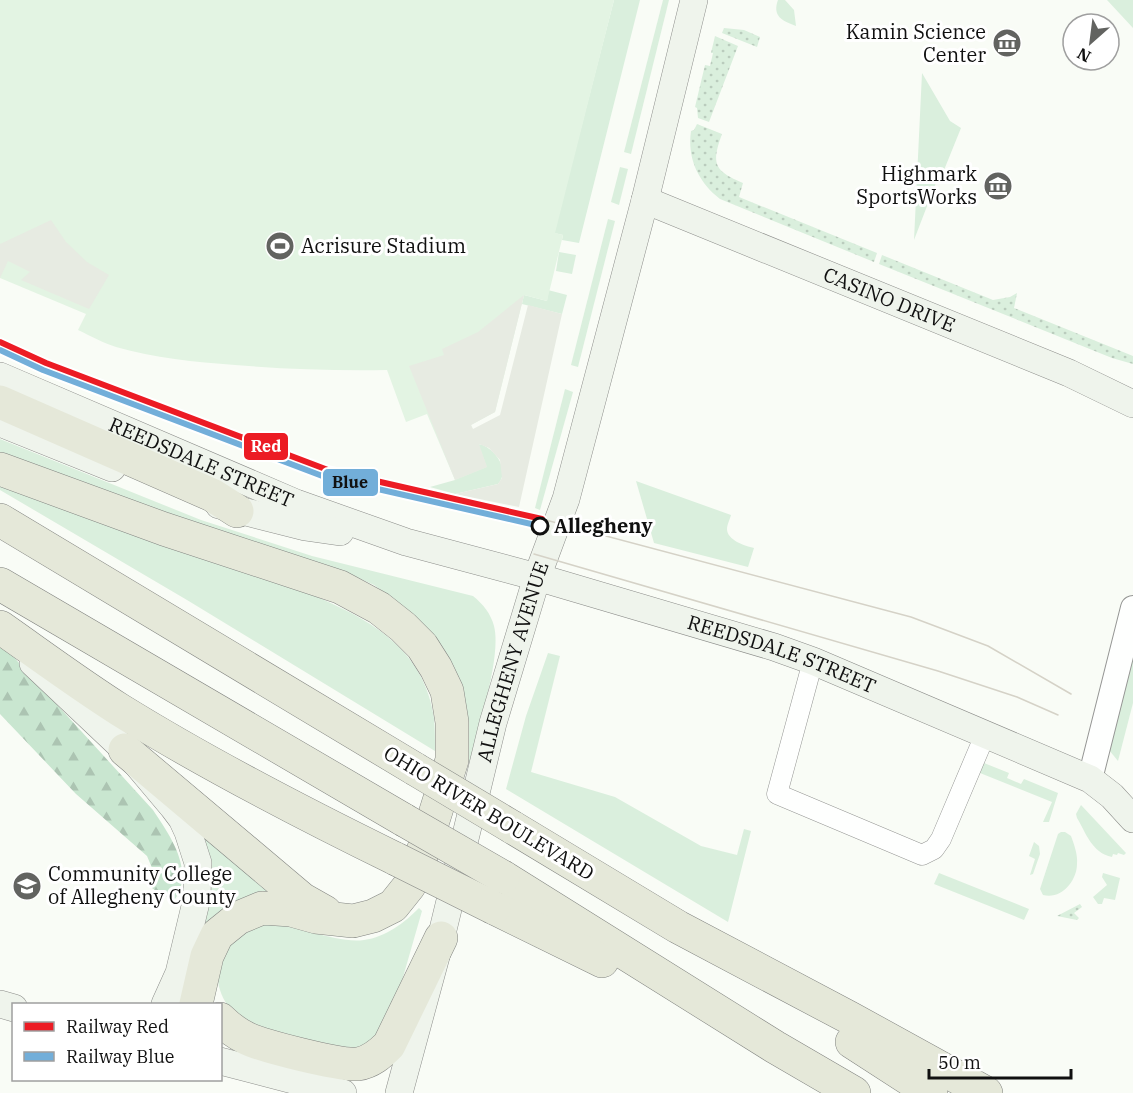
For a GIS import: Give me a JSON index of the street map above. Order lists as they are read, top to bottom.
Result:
{
  "streets": {
    "highway": ["OHIO RIVER BOULEVARD"],
    "main road": ["CASINO DRIVE", "REEDSDALE STREET", "ALLEGHENY AVENUE"]
  },
  "crossings": [
    ["CASINO DRIVE", "ALLEGHENY AVENUE"],
    ["REEDSDALE STREET", "ALLEGHENY AVENUE"]
  ],
  "places": {
    "museum": ["Kamin Science Center", "Highmark SportsWorks"],
    "sports": ["Acrisure Stadium"],
    "other": ["Allegheny"],
    "school or university": ["Community College of Allegheny County"]
  },
  "lines": ["rail line Red", "rail line Blue"],
  "legend": ["Railway Red", "Railway Blue"],
  "scale_bar": "50 m",
  "north": "bottom left"
}
